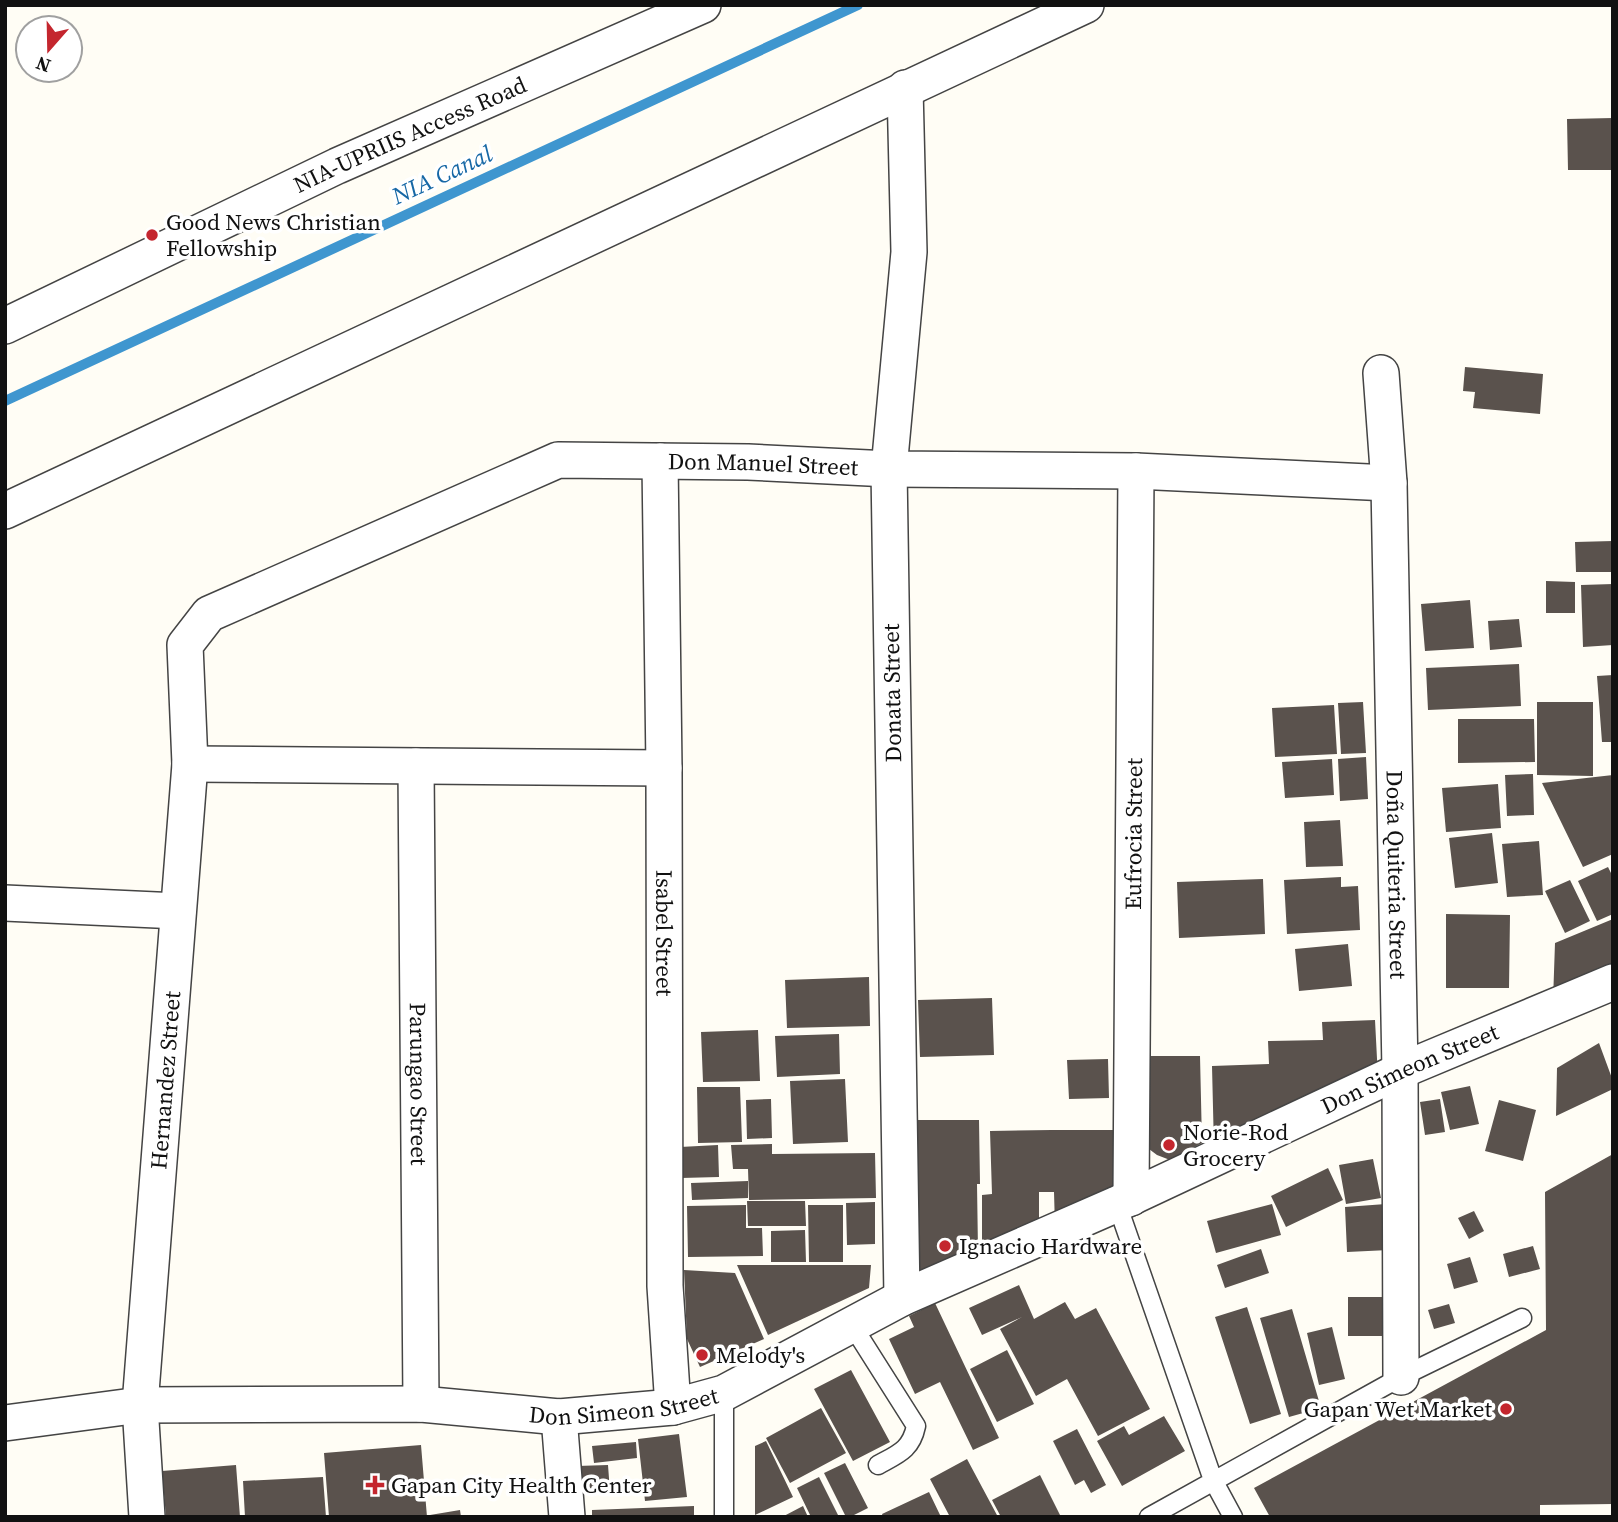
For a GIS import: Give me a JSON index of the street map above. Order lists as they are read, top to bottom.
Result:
{
  "streets": {
    "street": [
      "NIA-UPRIIS Access Road",
      "Don Manuel Street",
      "Donata Street",
      "Eufrocia Street",
      "Doña Quiteria Street",
      "Isabel Street",
      "Don Simeon Street",
      "Hernandez Street",
      "Parungao Street"
    ]
  },
  "crossings": [
    ["Don Manuel Street", "Donata Street"],
    ["Don Manuel Street", "Eufrocia Street"],
    ["Don Manuel Street", "Doña Quiteria Street"],
    ["Don Manuel Street", "Isabel Street"],
    ["Don Manuel Street", "Hernandez Street"],
    ["Donata Street", "Don Simeon Street"],
    ["Eufrocia Street", "Don Simeon Street"],
    ["Doña Quiteria Street", "Don Simeon Street"],
    ["Isabel Street", "Don Simeon Street"],
    ["Don Simeon Street", "Hernandez Street"],
    ["Don Simeon Street", "Parungao Street"]
  ],
  "water": ["NIA Canal"],
  "places": {
    "other": [
      "Good News Christian Fellowship",
      "Norie-Rod Grocery",
      "Ignacio Hardware",
      "Melody's",
      "Gapan Wet Market"
    ],
    "health": ["Gapan City Health Center"]
  },
  "north": "bottom"
}
